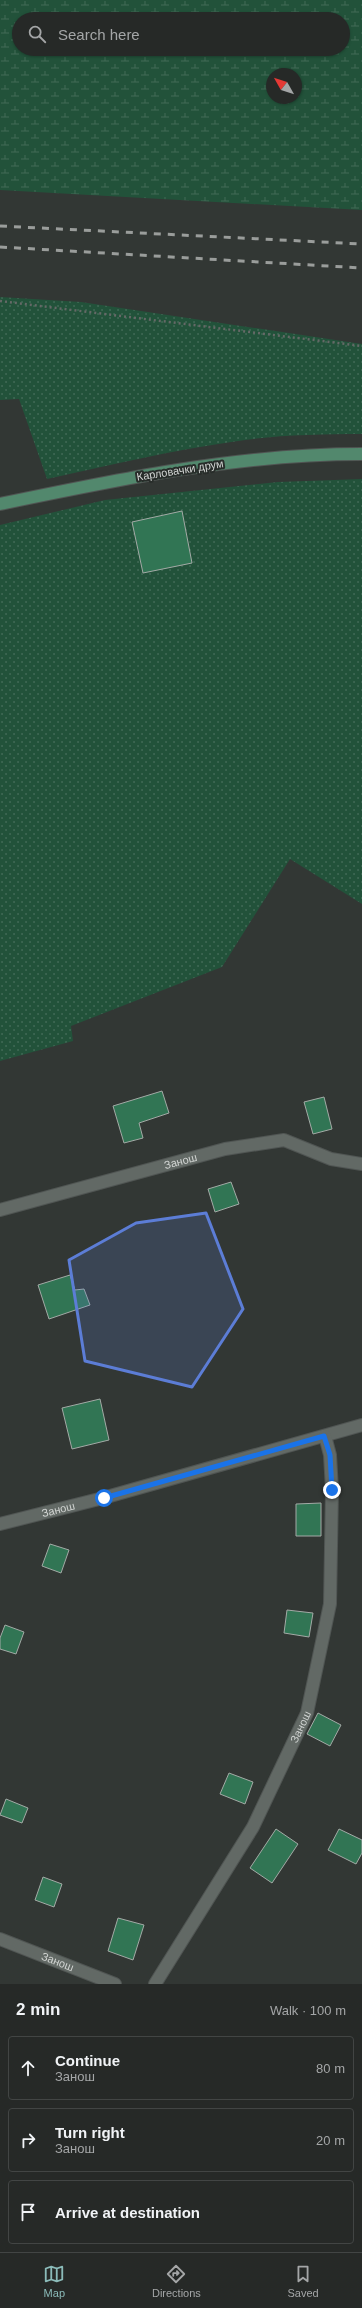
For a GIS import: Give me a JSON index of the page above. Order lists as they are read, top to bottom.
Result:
{
  "streets": {
    "main road": ["Карловачки друм"],
    "street": ["Занош"]
  },
  "north": "top left",
  "page": {
    "search": "Search here",
    "heading": ["2 min", "Walk · 100 m"],
    "list": [
      ["Continue", "Занош", "80 m"],
      ["Turn right", "Занош", "20 m"],
      "Arrive at destination"
    ],
    "nav": ["Map", "Directions", "Saved"]
  }
}
